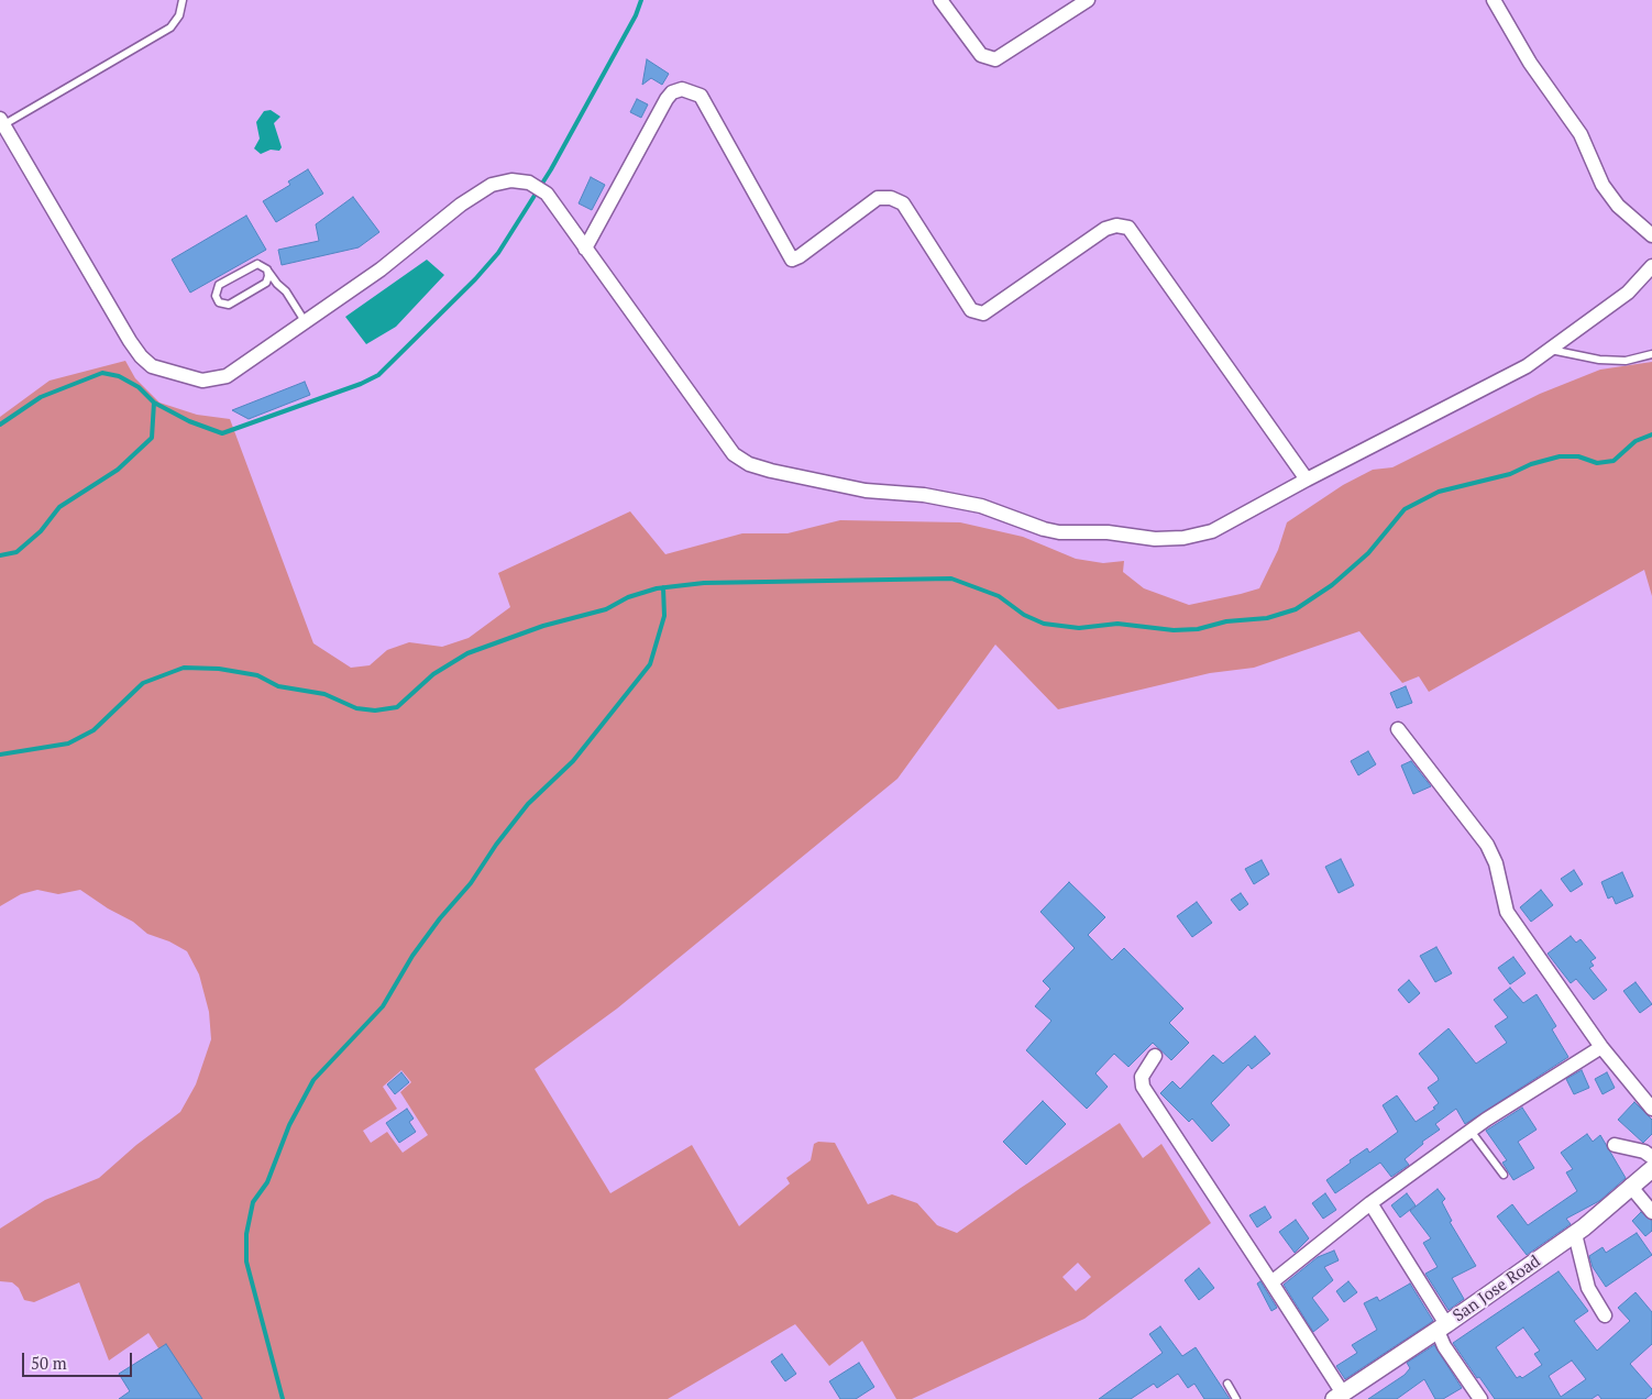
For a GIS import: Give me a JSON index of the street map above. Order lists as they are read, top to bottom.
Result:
{
  "streets": {
    "street": ["San Jose Road"]
  },
  "scale_bar": "50 m"
}
